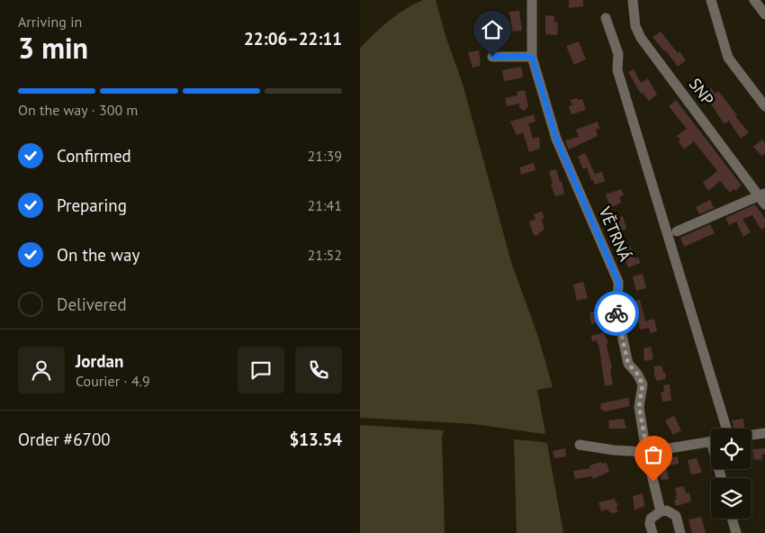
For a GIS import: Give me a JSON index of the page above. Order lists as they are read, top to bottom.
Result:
{
  "streets": {
    "street": ["SNP", "VĚTRNÁ"]
  },
  "page": {
    "heading": ["3 min", "Arriving in", "22:06–22:11"],
    "panel": [
      "Jordan",
      "Courier · 4.9",
      "Order #6700",
      "$13.54"
    ],
    "bar": "On the way · 300 m",
    "list": [
      ["Confirmed", "21:39"],
      ["Preparing", "21:41"],
      ["On the way", "21:52"],
      "Delivered"
    ]
  }
}
